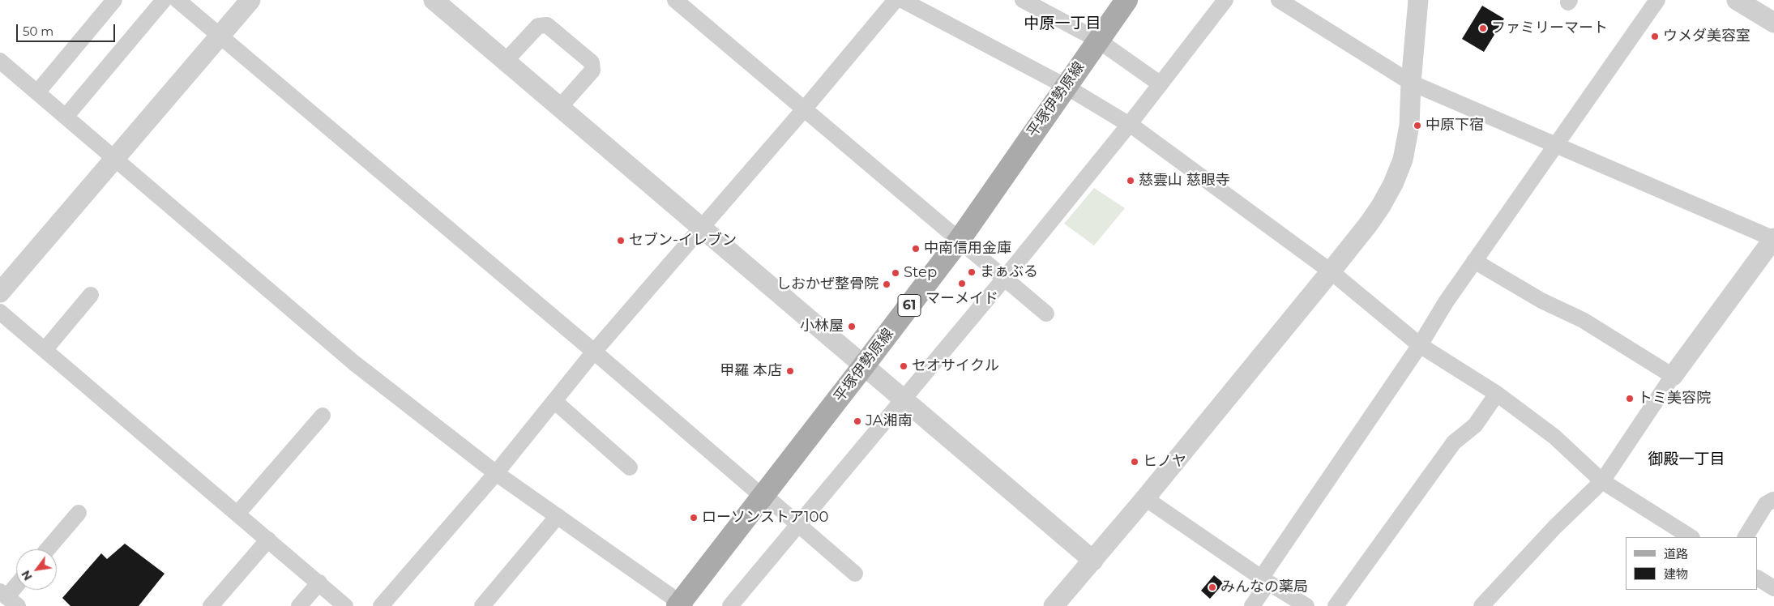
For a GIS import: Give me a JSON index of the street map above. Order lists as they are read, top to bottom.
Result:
{
  "streets": {
    "main road": ["平塚伊勢原線", "61"]
  },
  "districts": ["中原一丁目", "御殿一丁目"],
  "places": [
    "ファミリーマート",
    "ウメダ美容室",
    "中原下宿",
    "慈雲山 慈眼寺",
    "セブン-イレブン",
    "中南信用金庫",
    "まぁぶる",
    "Step",
    "マーメイド",
    "しおかぜ整骨院",
    "小林屋",
    "セオサイクル",
    "甲羅 本店",
    "トミ美容院",
    "JA湘南",
    "ヒノヤ",
    "ローソンストア100",
    "みんなの薬局"
  ],
  "legend": ["道路", "建物"],
  "scale_bar": "50 m",
  "north": "bottom left"
}
